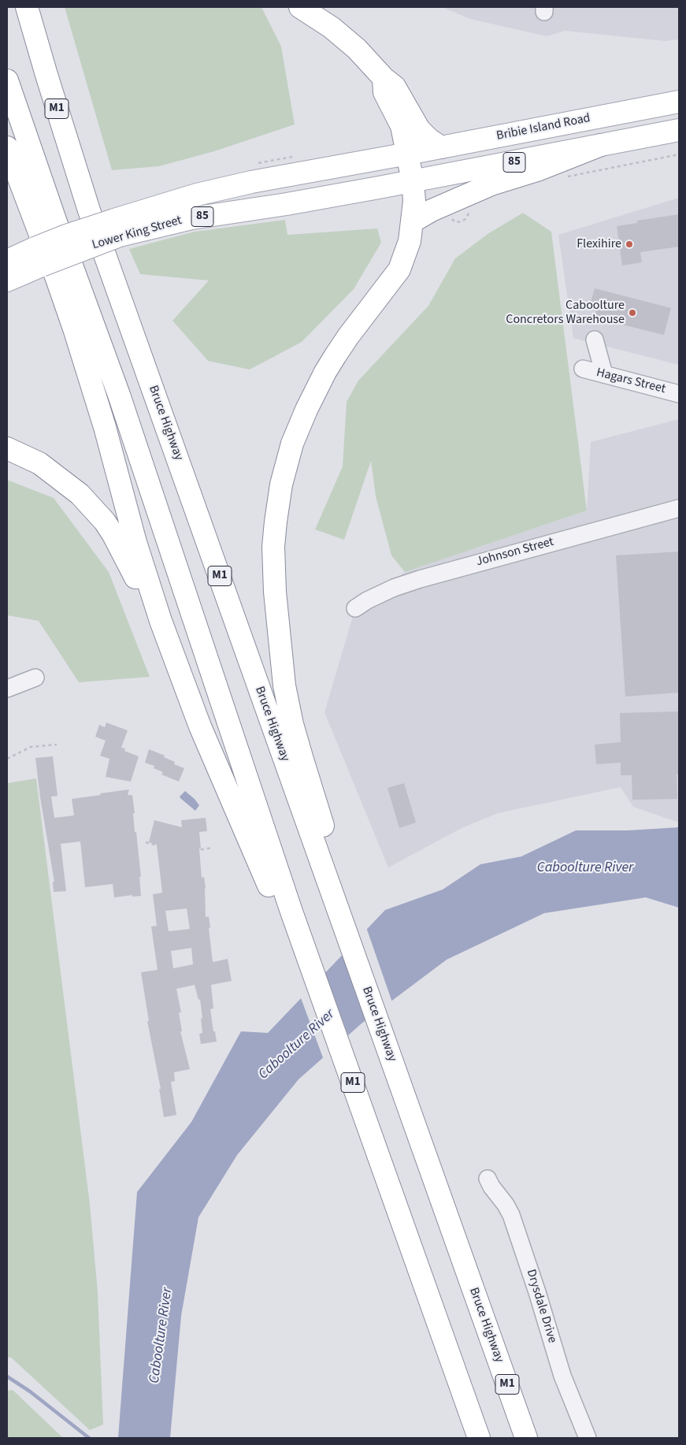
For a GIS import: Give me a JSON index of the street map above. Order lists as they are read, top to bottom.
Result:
{
  "streets": {
    "main road": [
      "M1",
      "Bribie Island Road",
      "85",
      "Lower King Street",
      "Bruce Highway"
    ],
    "street": ["Hagars Street", "Johnson Street", "Drysdale Drive"]
  },
  "crossings": [
    ["Bribie Island Road", "Lower King Street"],
    ["85", "Lower King Street"]
  ],
  "water": ["Caboolture River"],
  "places": ["Flexihire", "Caboolture Concretors Warehouse"]
}
